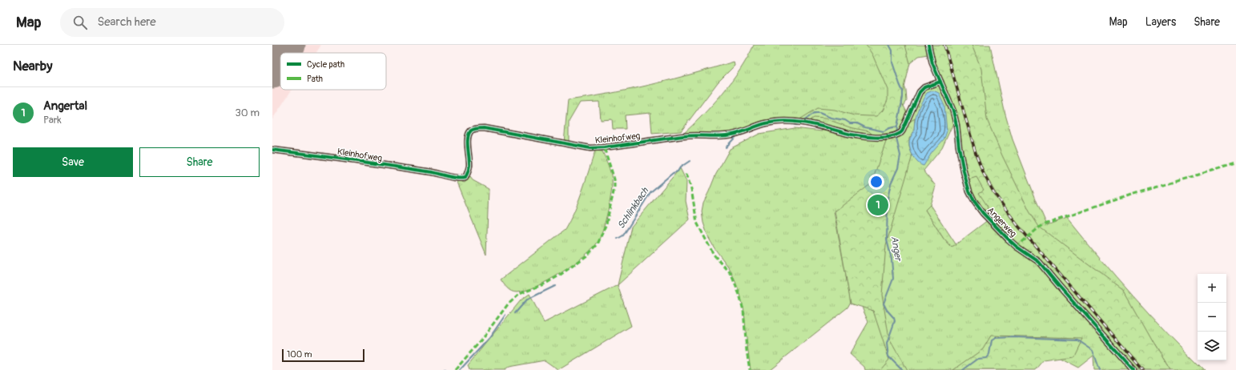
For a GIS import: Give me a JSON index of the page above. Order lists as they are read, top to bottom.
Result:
{
  "streets": {
    "street": ["Kleinhofweg", "Angerweg"]
  },
  "crossings": [
    ["Kleinhofweg", "Angerweg"]
  ],
  "water": ["Schlinkbach", "Anger"],
  "legend": ["Cycle path", "Path"],
  "scale_bar": "100 m",
  "page": {
    "header": "Map",
    "search": "Search here",
    "nav": ["Map", "Layers", "Share"],
    "heading": "Nearby",
    "list": [
      {
        "mark": "1",
        "name": "Angertal",
        "note": "Park",
        "value": "30 m"
      }
    ],
    "buttons": ["Save", "Share"],
    "pins": "1",
    "map_buttons": ["+", "−"],
    "scale": "100 m"
  }
}
